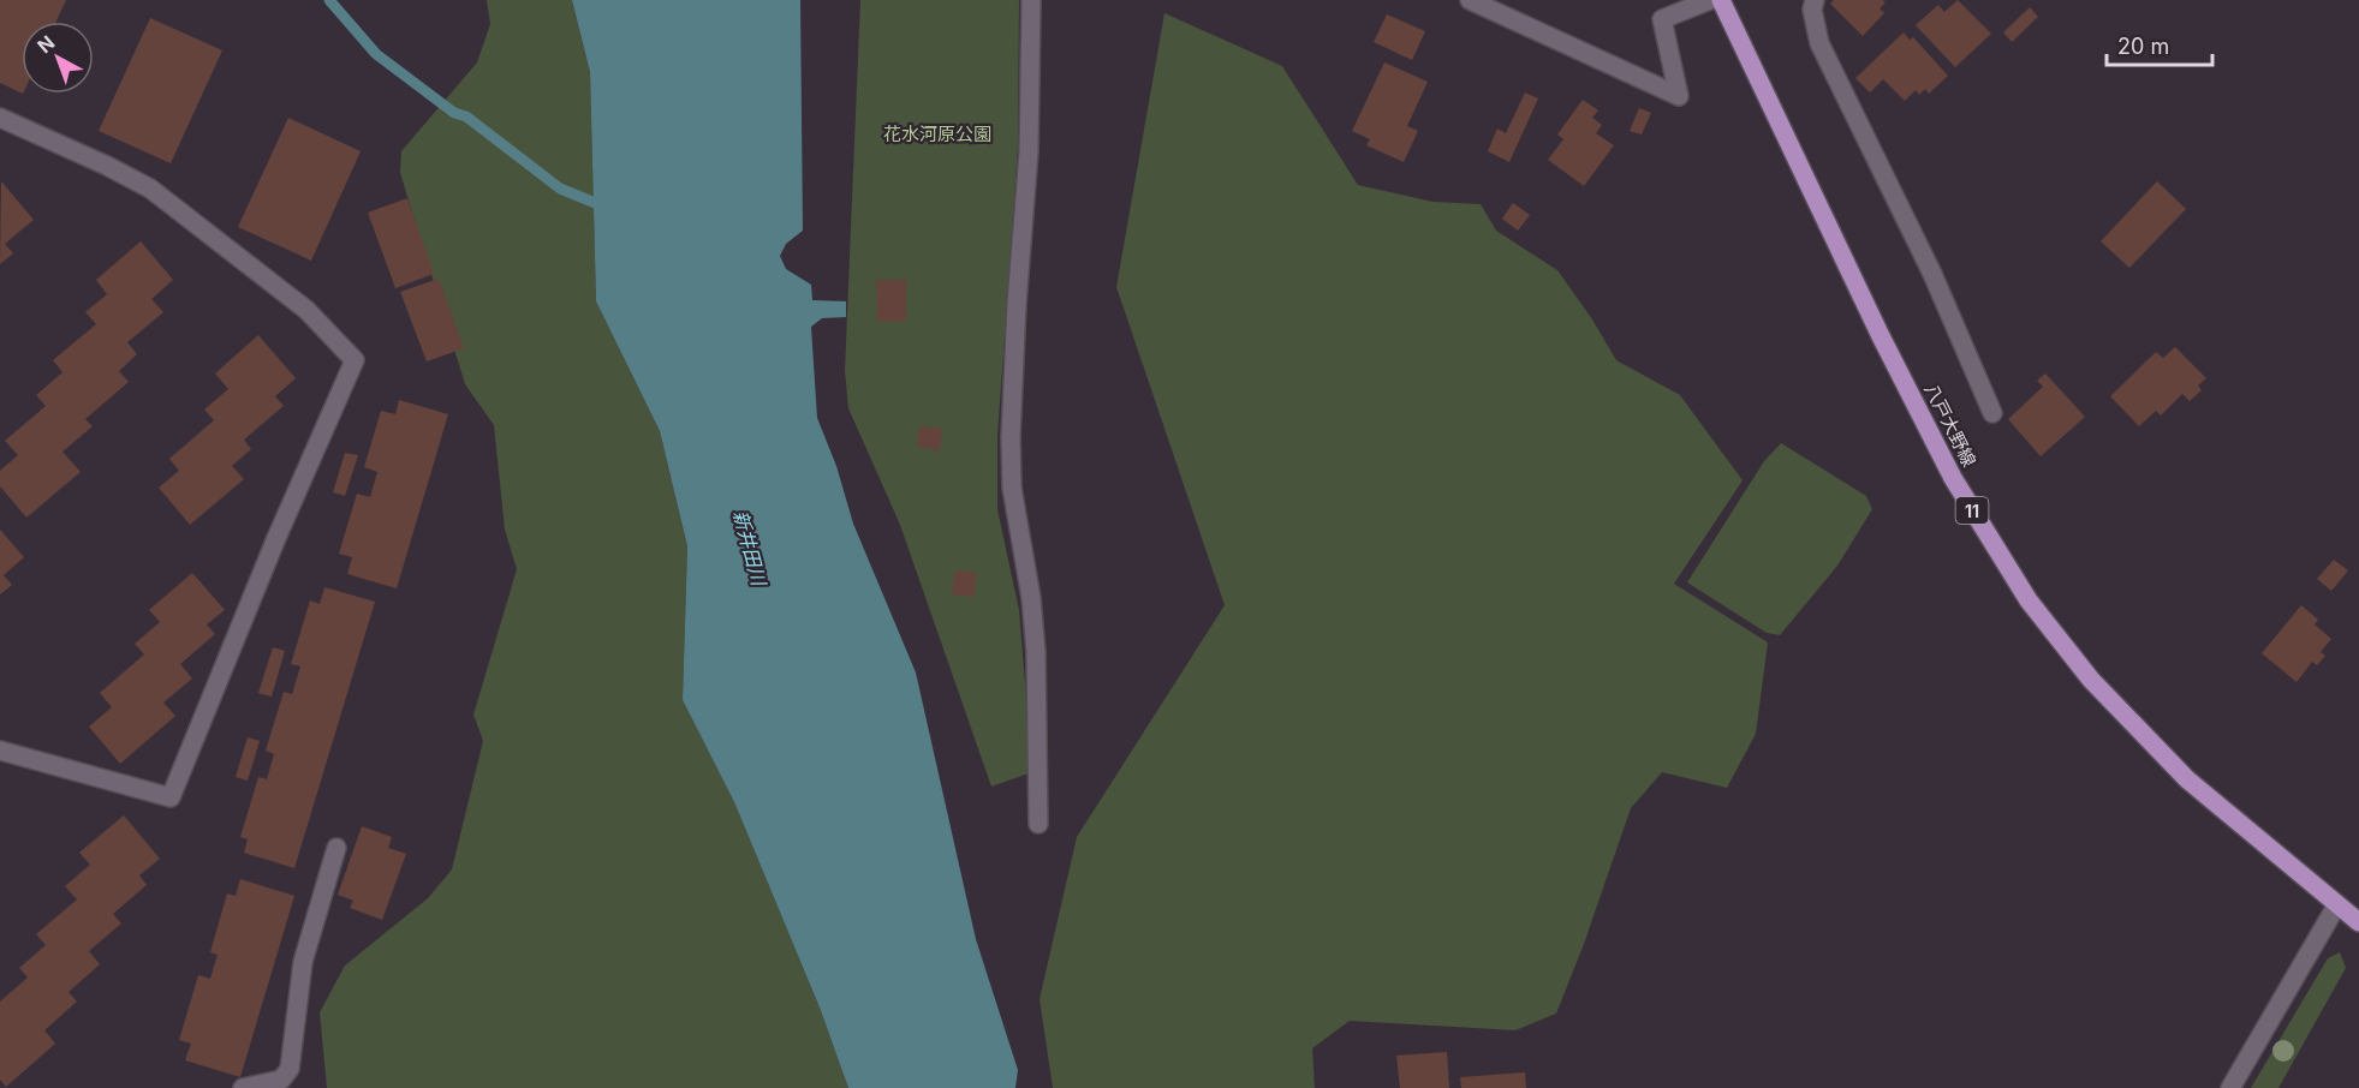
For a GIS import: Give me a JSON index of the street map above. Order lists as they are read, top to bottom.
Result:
{
  "streets": {
    "main road": ["八戸大野線", "11"]
  },
  "water": ["新井田川"],
  "parks": ["花水河原公園"],
  "scale_bar": "20 m",
  "north": "top left"
}
